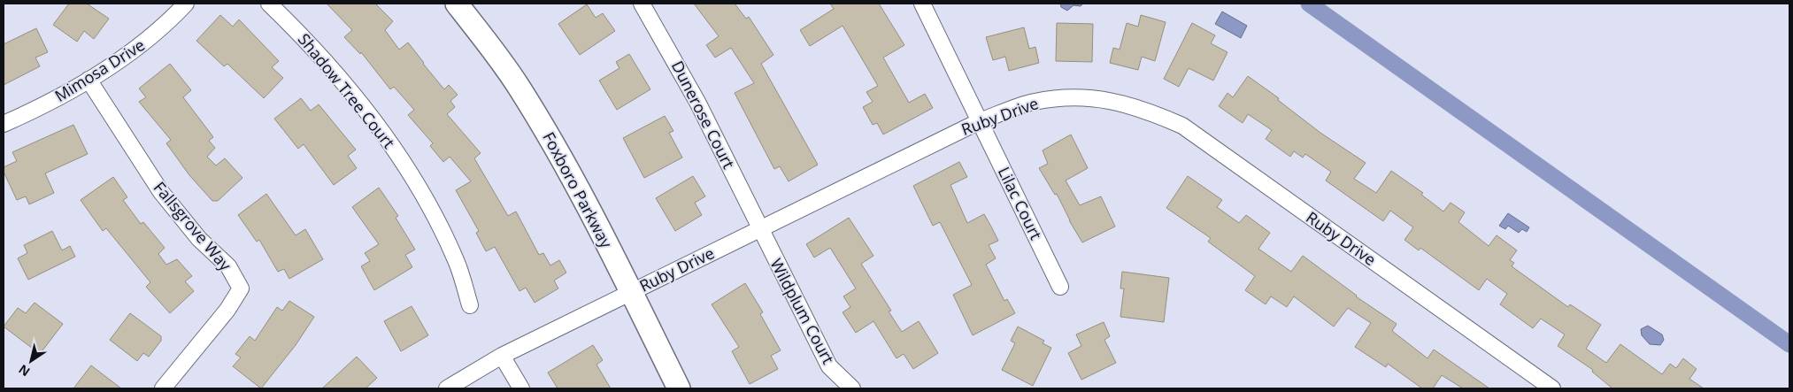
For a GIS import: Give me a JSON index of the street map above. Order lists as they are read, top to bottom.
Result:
{
  "streets": {
    "main road": ["Foxboro Parkway"],
    "street": [
      "Mimosa Drive",
      "Shadow Tree Court",
      "Dunerose Court",
      "Ruby Drive",
      "Lilac Court",
      "Fallsgrove Way",
      "Wildplum Court"
    ]
  },
  "crossings": [
    ["Mimosa Drive", "Fallsgrove Way"],
    ["Dunerose Court", "Ruby Drive"],
    ["Dunerose Court", "Wildplum Court"],
    ["Ruby Drive", "Foxboro Parkway"],
    ["Ruby Drive", "Lilac Court"],
    ["Ruby Drive", "Wildplum Court"]
  ],
  "north": "bottom left"
}
